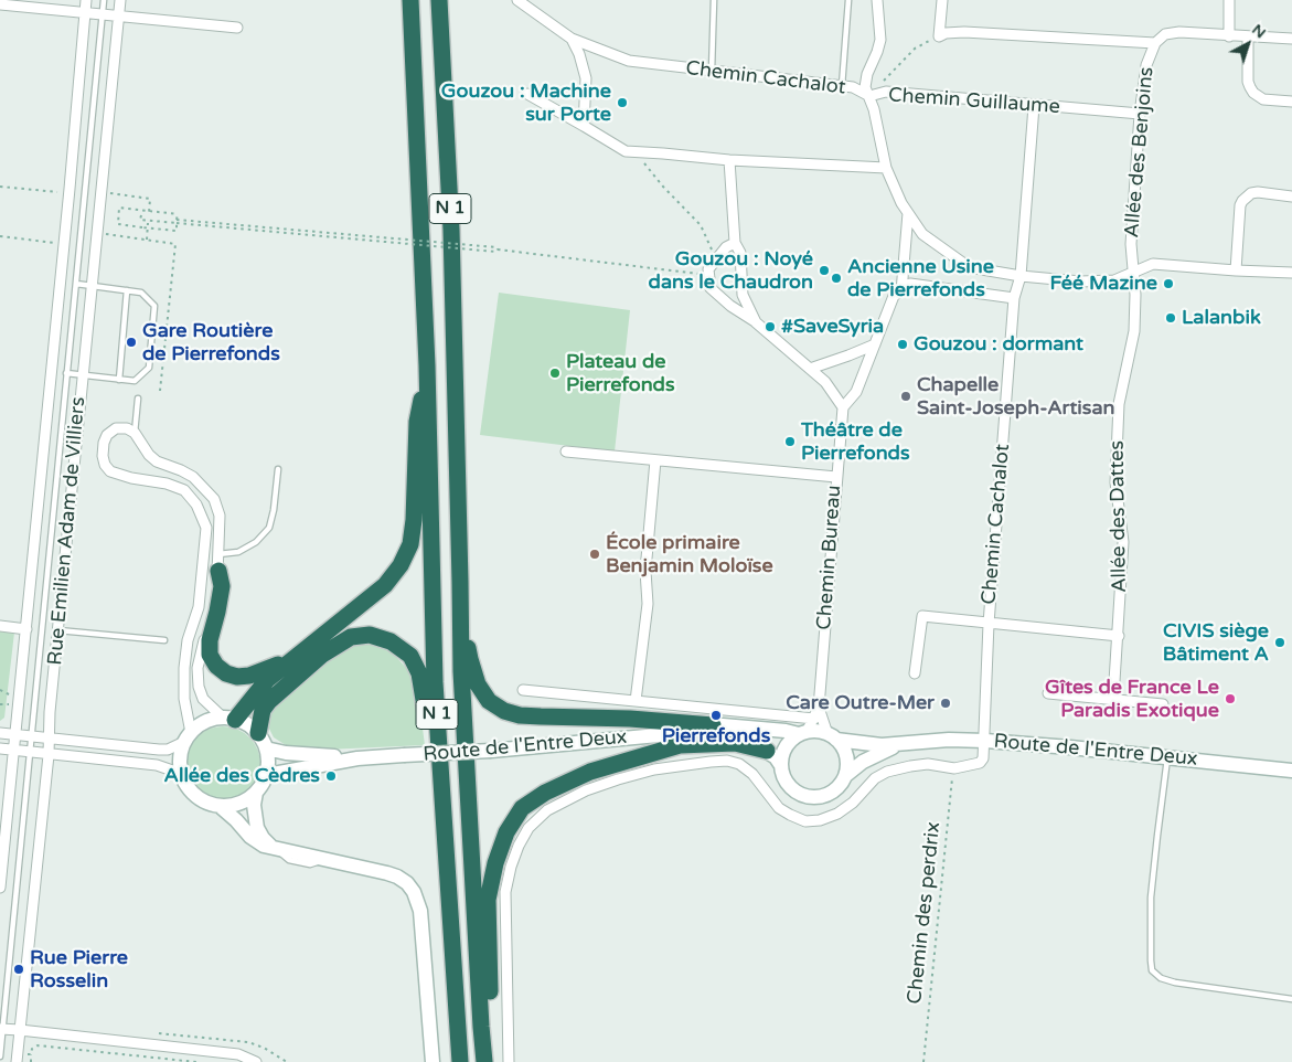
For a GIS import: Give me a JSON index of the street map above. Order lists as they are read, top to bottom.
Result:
{
  "streets": {
    "highway": ["N 1"],
    "main road": ["Route de l'Entre Deux"],
    "street": [
      "Chemin Cachalot",
      "Chemin Guillaume",
      "Allée des Benjoins",
      "Allée des Dattes",
      "Rue Emilien Adam de Villiers",
      "Chemin Bureau"
    ],
    "path": ["Chemin des perdrix"]
  },
  "crossings": [
    ["Chemin Cachalot", "Chemin Guillaume"],
    ["Chemin Cachalot", "Allée des Benjoins"],
    ["Chemin Cachalot", "Allée des Dattes"],
    ["Chemin Cachalot", "Route de l'Entre Deux"],
    ["Chemin Cachalot", "Chemin des perdrix"],
    ["Chemin Guillaume", "Allée des Benjoins"],
    ["Allée des Benjoins", "Allée des Dattes"],
    ["Chemin Bureau", "Route de l'Entre Deux"]
  ],
  "places": [
    "Gouzou : Machine sur Porte",
    "Gouzou : Noyé dans le Chaudron",
    "Ancienne Usine de Pierrefonds",
    "Féé Mazine",
    "Lalanbik",
    "#SaveSyria",
    "Gare Routière de Pierrefonds",
    "Gouzou : dormant",
    "Plateau de Pierrefonds",
    "Chapelle Saint-Joseph-Artisan",
    "Théâtre de Pierrefonds",
    "École primaire Benjamin Moloïse",
    "CIVIS siège Bâtiment A",
    "Gîtes de France Le Paradis Exotique",
    "Care Outre-Mer",
    "Pierrefonds",
    "Allée des Cèdres",
    "Rue Pierre Rosselin"
  ],
  "north": "top right"
}
